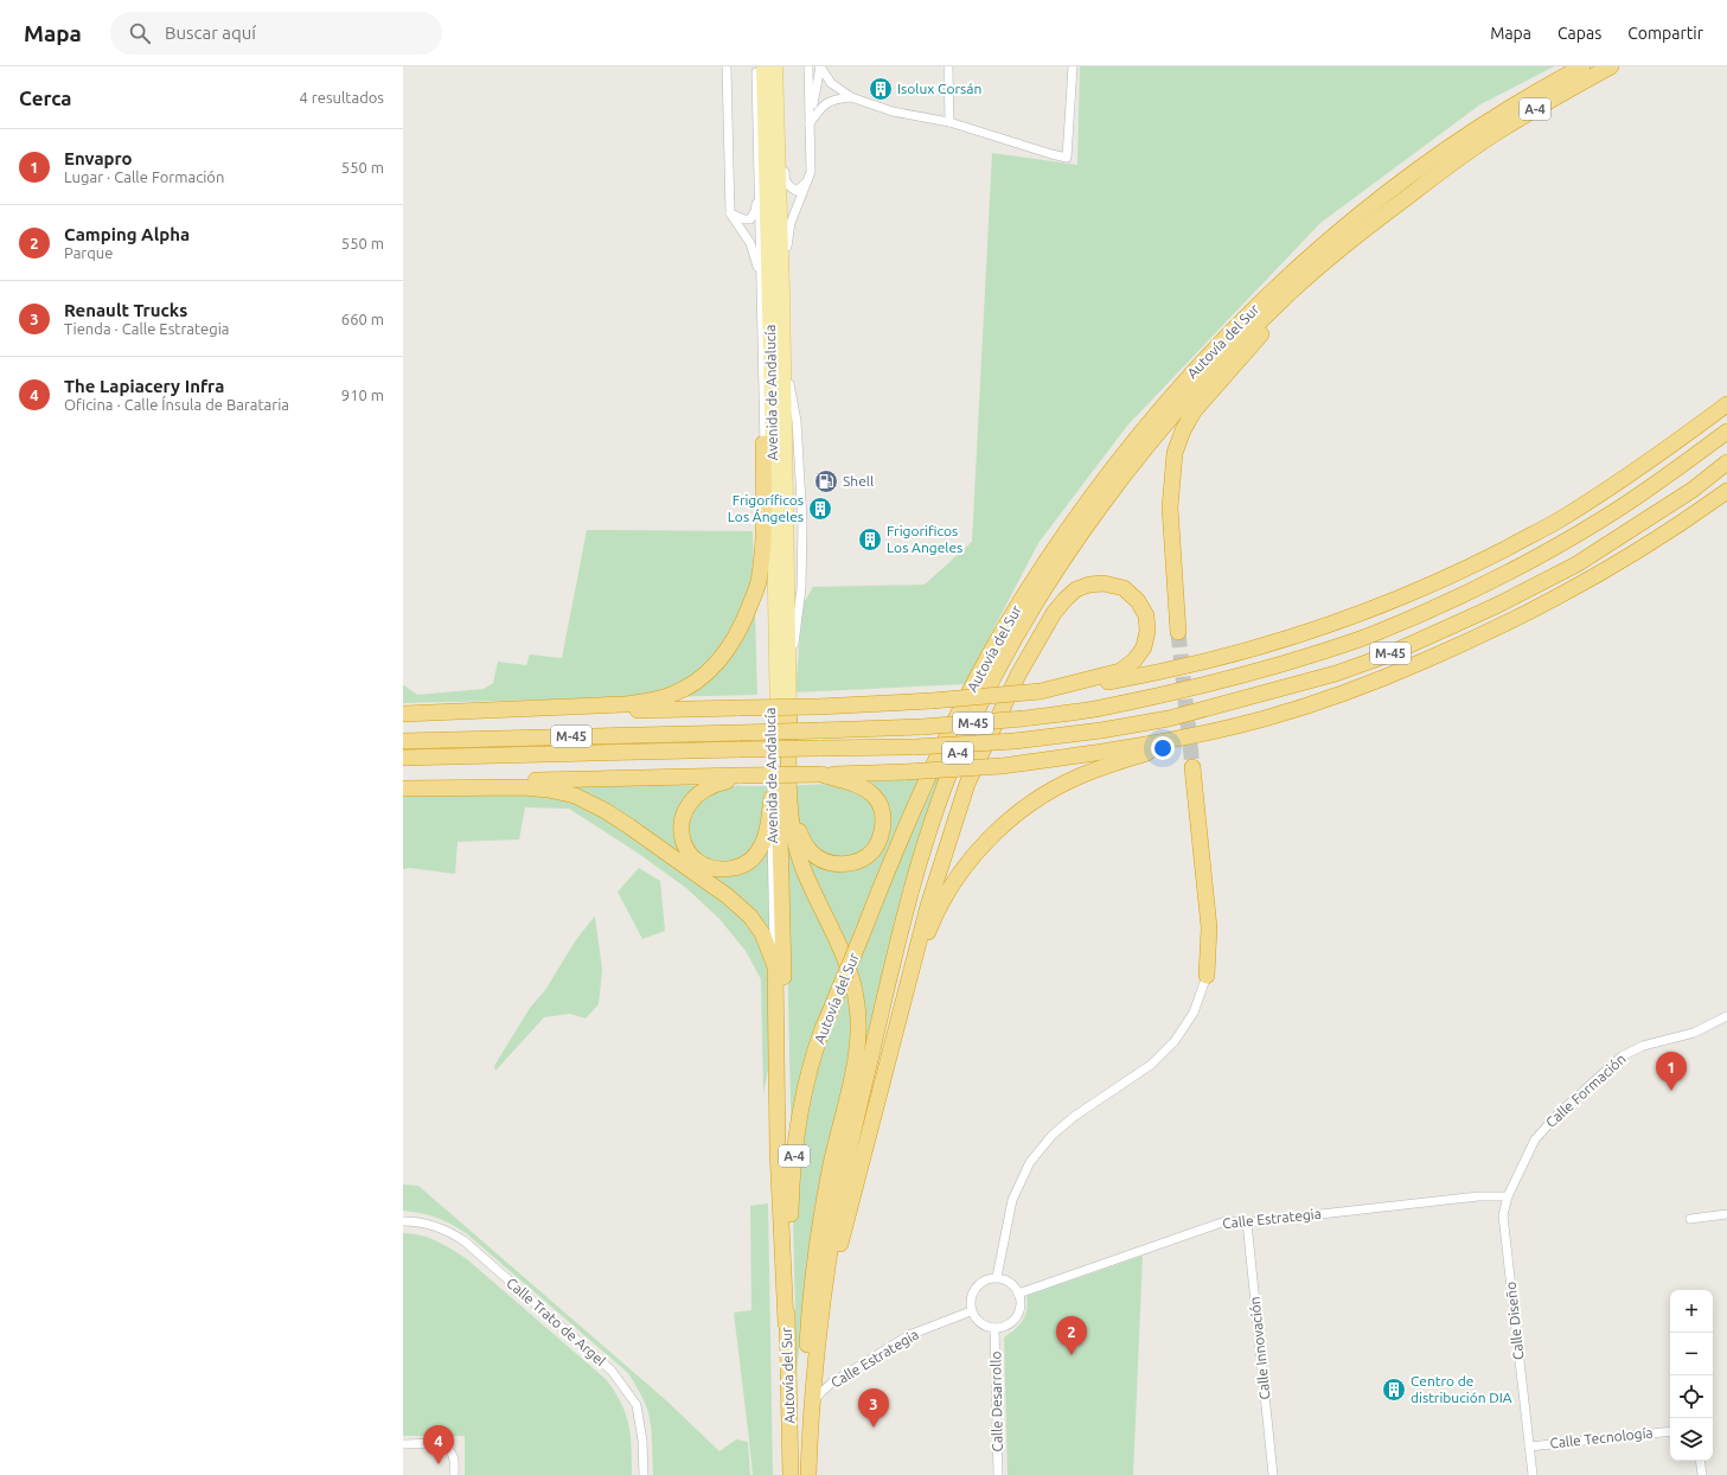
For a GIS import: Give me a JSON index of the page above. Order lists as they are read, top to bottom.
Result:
{
  "streets": {
    "highway": ["A-4", "Autovía del Sur", "M-45"],
    "main road": ["Avenida de Andalucía"],
    "street": [
      "Calle Formación",
      "Calle Estrategia",
      "Calle Diseño",
      "Calle Trato de Argel",
      "Calle Innovación",
      "Calle Desarrollo",
      "Calle Tecnología"
    ]
  },
  "crossings": [
    ["Autovía del Sur", "Calle Estrategia"],
    ["Calle Formación", "Calle Estrategia"],
    ["Calle Formación", "Calle Diseño"],
    ["Calle Estrategia", "Calle Diseño"],
    ["Calle Estrategia", "Calle Innovación"],
    ["Calle Estrategia", "Calle Desarrollo"],
    ["Calle Diseño", "Calle Tecnología"]
  ],
  "places": {
    "building": [
      "Isolux Corsán",
      "Frigoríficos Los Ángeles",
      "Frigorificos Los Angeles",
      "Centro de distribución DIA"
    ],
    "fuel station": ["Shell"]
  },
  "page": {
    "header": "Mapa",
    "search": "Buscar aquí",
    "nav": ["Mapa", "Capas", "Compartir"],
    "heading": ["Cerca", "4 resultados"],
    "list": [
      {
        "mark": "1",
        "name": "Envapro",
        "note": "Lugar · Calle Formación",
        "value": "550 m"
      },
      {
        "mark": "2",
        "name": "Camping Alpha",
        "note": "Parque",
        "value": "550 m"
      },
      {
        "mark": "3",
        "name": "Renault Trucks",
        "note": "Tienda · Calle Estrategia",
        "value": "660 m"
      },
      {
        "mark": "4",
        "name": "The Lapiacery Infra",
        "note": "Oficina · Calle Ínsula de Barataria",
        "value": "910 m"
      }
    ],
    "pins": [
      "1",
      "2",
      "3",
      "4"
    ],
    "map_buttons": ["+", "−"]
  }
}
